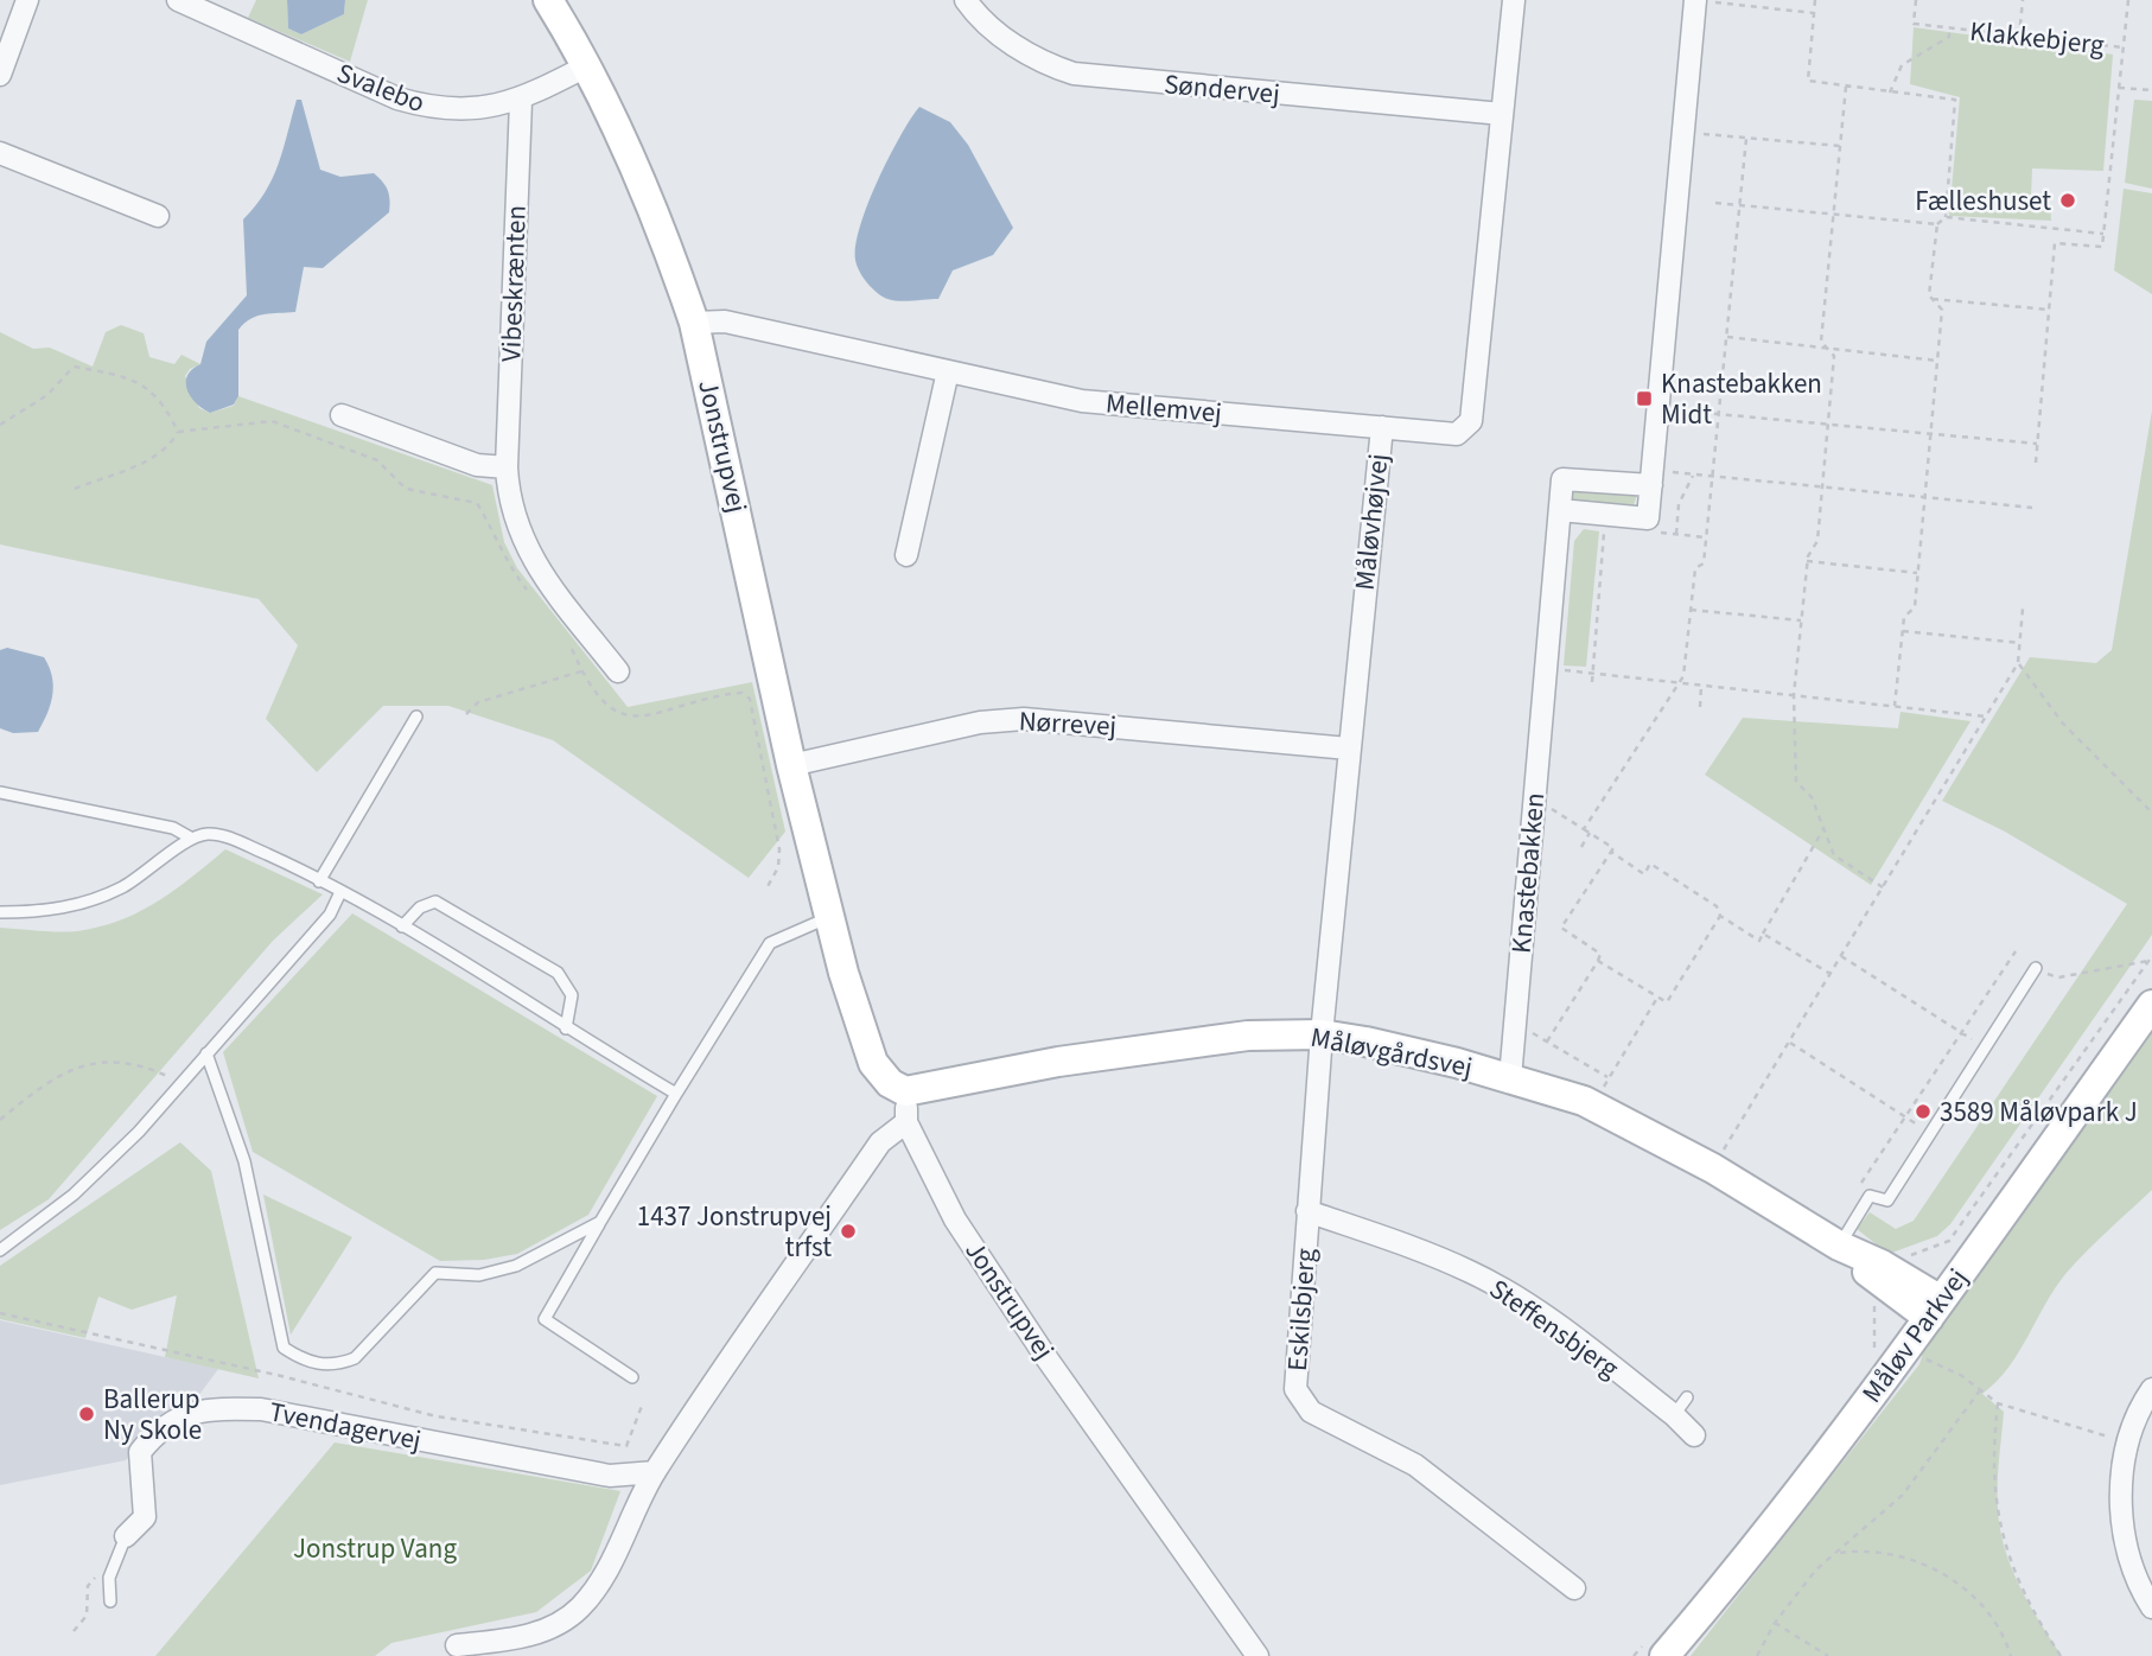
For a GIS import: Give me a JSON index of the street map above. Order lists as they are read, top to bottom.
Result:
{
  "streets": {
    "street": [
      "Svalebo",
      "Søndervej",
      "Vibeskrænten",
      "Mellemvej",
      "Jonstrupvej",
      "Måløvhøjvej",
      "Nørrevej",
      "Knastebakken",
      "Måløvgårdsvej",
      "Eskilsbjerg",
      "Steffensbjerg",
      "Måløv Parkvej",
      "Tvendagervej"
    ],
    "path": ["Klakkebjerg"]
  },
  "crossings": [
    ["Svalebo", "Vibeskrænten"],
    ["Svalebo", "Jonstrupvej"],
    ["Søndervej", "Måløvhøjvej"],
    ["Mellemvej", "Jonstrupvej"],
    ["Mellemvej", "Måløvhøjvej"],
    ["Jonstrupvej", "Nørrevej"],
    ["Jonstrupvej", "Måløvgårdsvej"],
    ["Måløvhøjvej", "Nørrevej"],
    ["Måløvhøjvej", "Måløvgårdsvej"],
    ["Måløvhøjvej", "Eskilsbjerg"],
    ["Knastebakken", "Måløvgårdsvej"],
    ["Måløvgårdsvej", "Eskilsbjerg"],
    ["Måløvgårdsvej", "Måløv Parkvej"],
    ["Eskilsbjerg", "Steffensbjerg"]
  ],
  "parks": ["Jonstrup Vang"],
  "places": {
    "other": [
      "Fælleshuset",
      "3589 Måløvpark J",
      "1437 Jonstrupvej trfst",
      "Ballerup Ny Skole"
    ],
    "transit": ["Knastebakken Midt"]
  }
}
